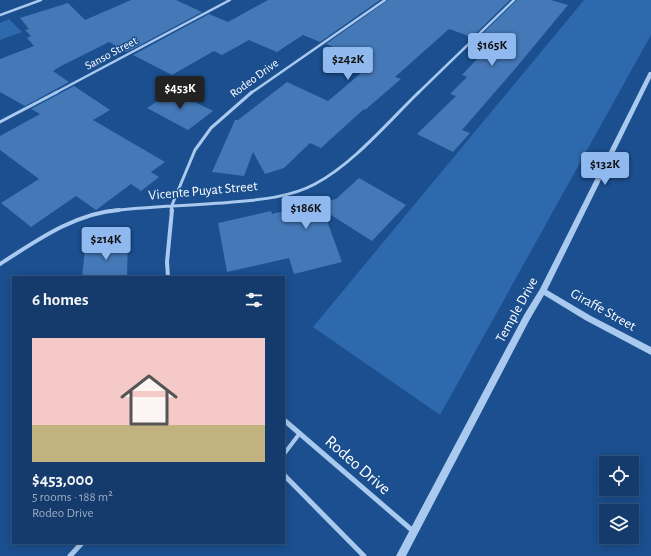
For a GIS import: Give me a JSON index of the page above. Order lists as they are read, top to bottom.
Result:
{
  "streets": {
    "street": [
      "Sanso Street",
      "Rodeo Drive",
      "Vicente Puyat Street",
      "Temple Drive",
      "Giraffe Street"
    ]
  },
  "crossings": [
    ["Rodeo Drive", "Vicente Puyat Street"],
    ["Rodeo Drive", "Temple Drive"],
    ["Temple Drive", "Giraffe Street"]
  ],
  "page": {
    "price": [
      "$165K",
      "$242K",
      "$453K",
      "$132K",
      "$186K",
      "$214K"
    ],
    "heading": "6 homes",
    "list": [
      {
        "name": "$453,000",
        "note": "5 rooms · 188 m² · Rodeo Drive"
      }
    ]
  }
}
